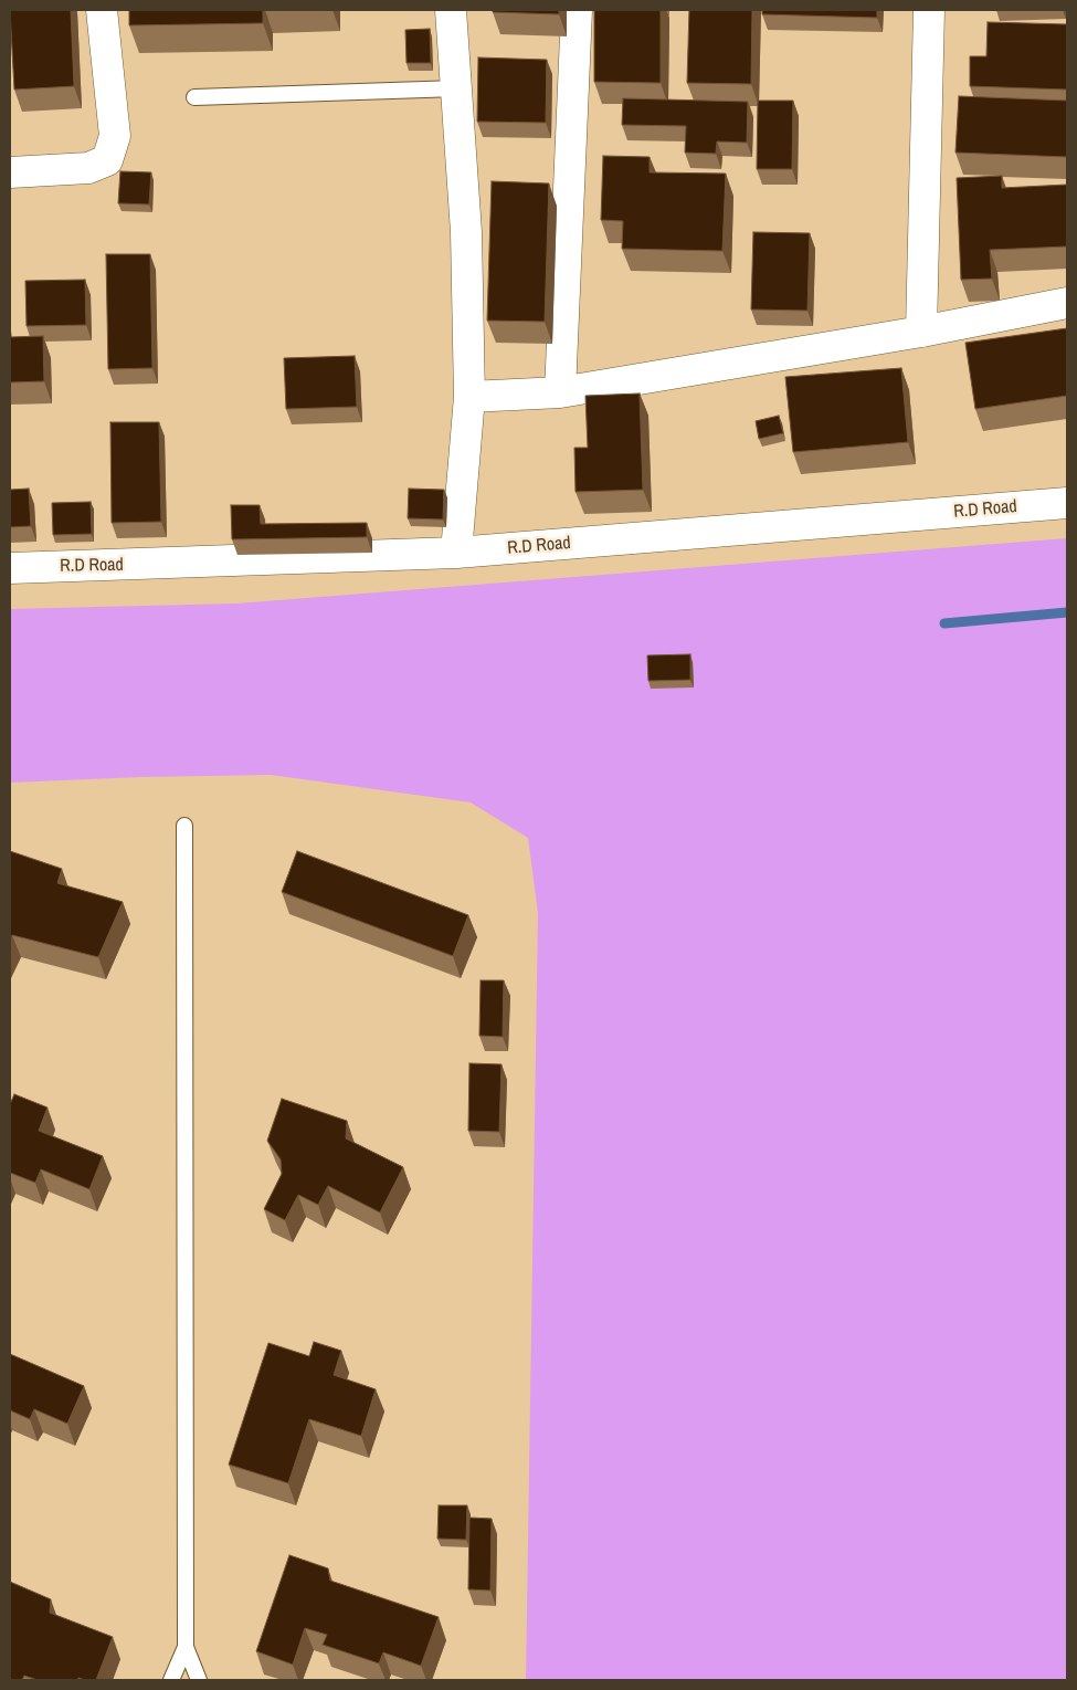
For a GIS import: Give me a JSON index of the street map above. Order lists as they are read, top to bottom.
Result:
{
  "streets": {
    "street": ["R.D Road"]
  }
}
